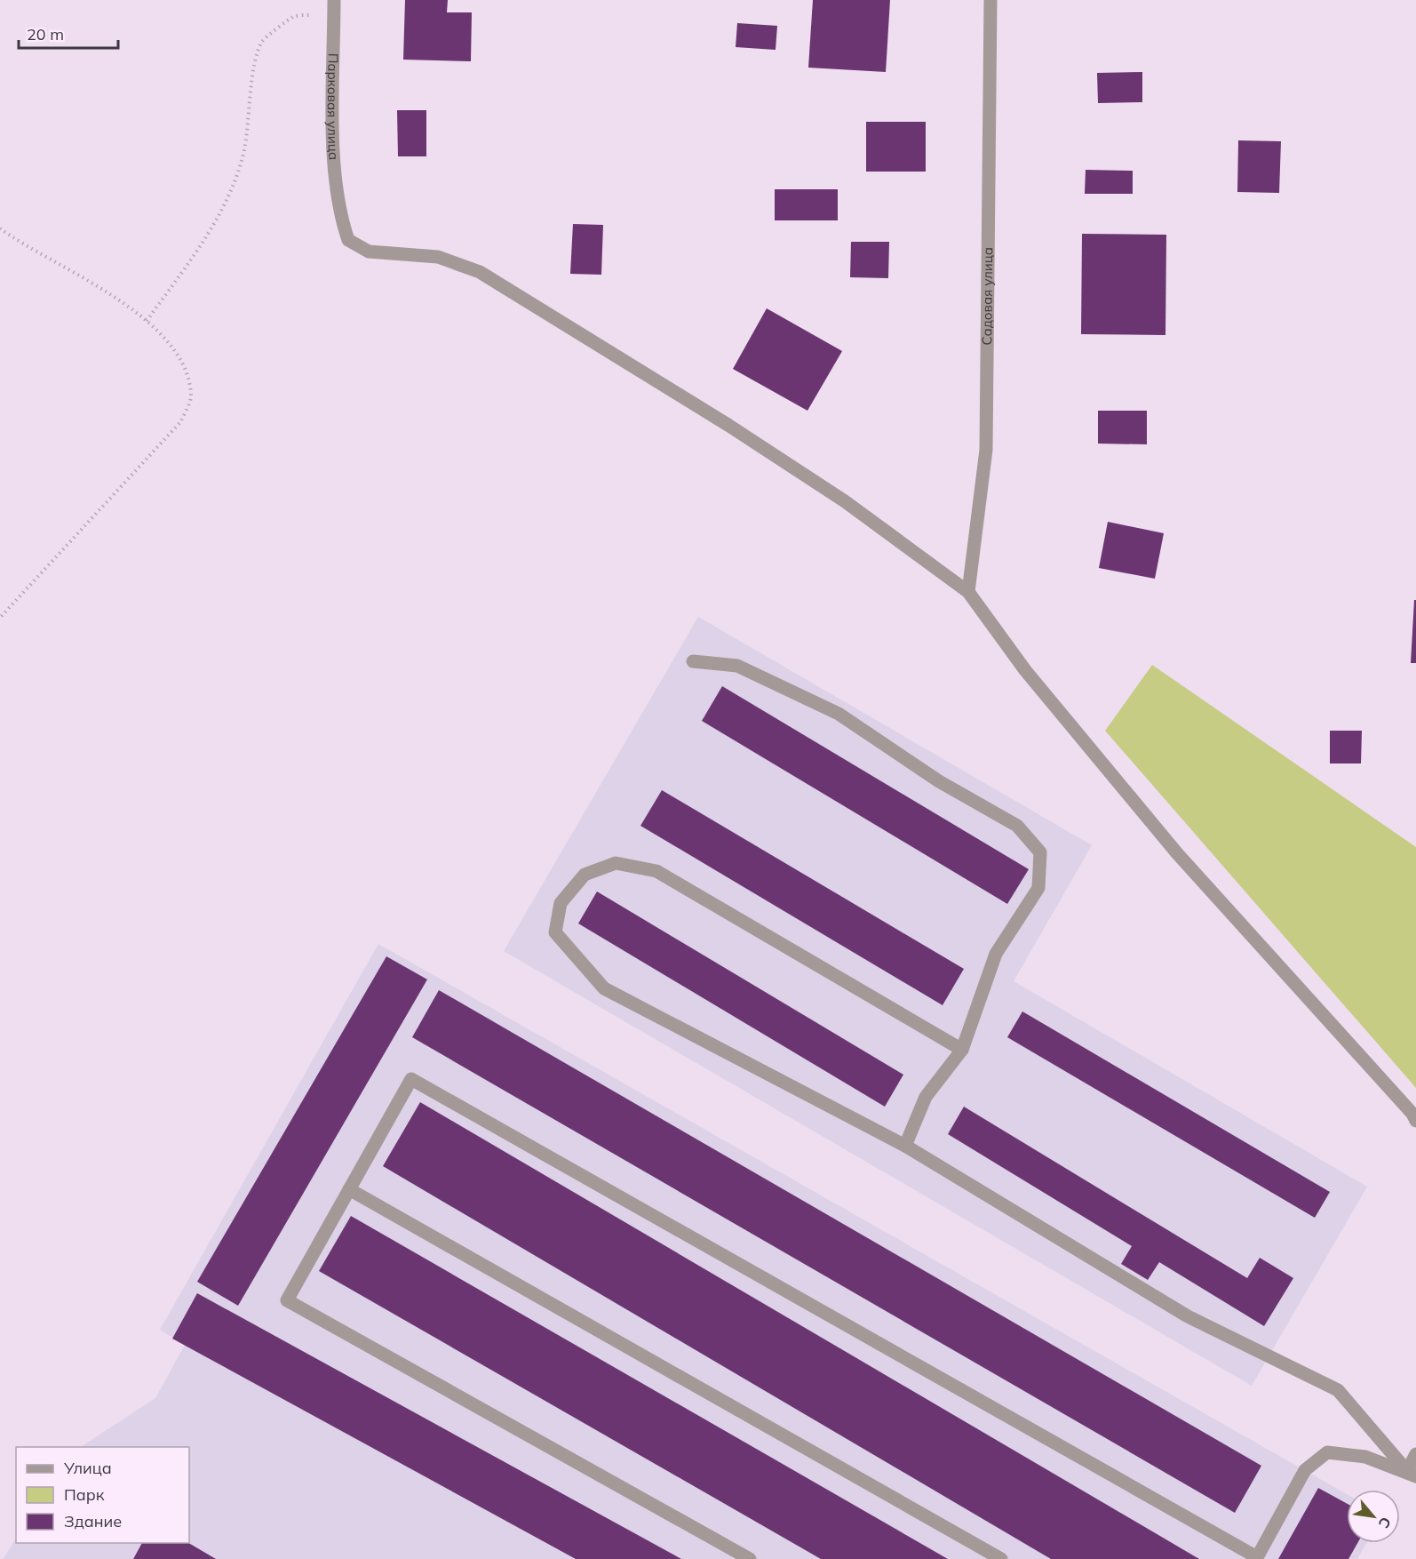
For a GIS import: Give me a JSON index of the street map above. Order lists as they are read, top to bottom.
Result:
{
  "streets": {
    "street": ["Парковая улица", "Садовая улица"]
  },
  "crossings": [
    ["Парковая улица", "Садовая улица"]
  ],
  "legend": ["Улица", "Парк", "Здание"],
  "scale_bar": "20 m",
  "north": "bottom right"
}
